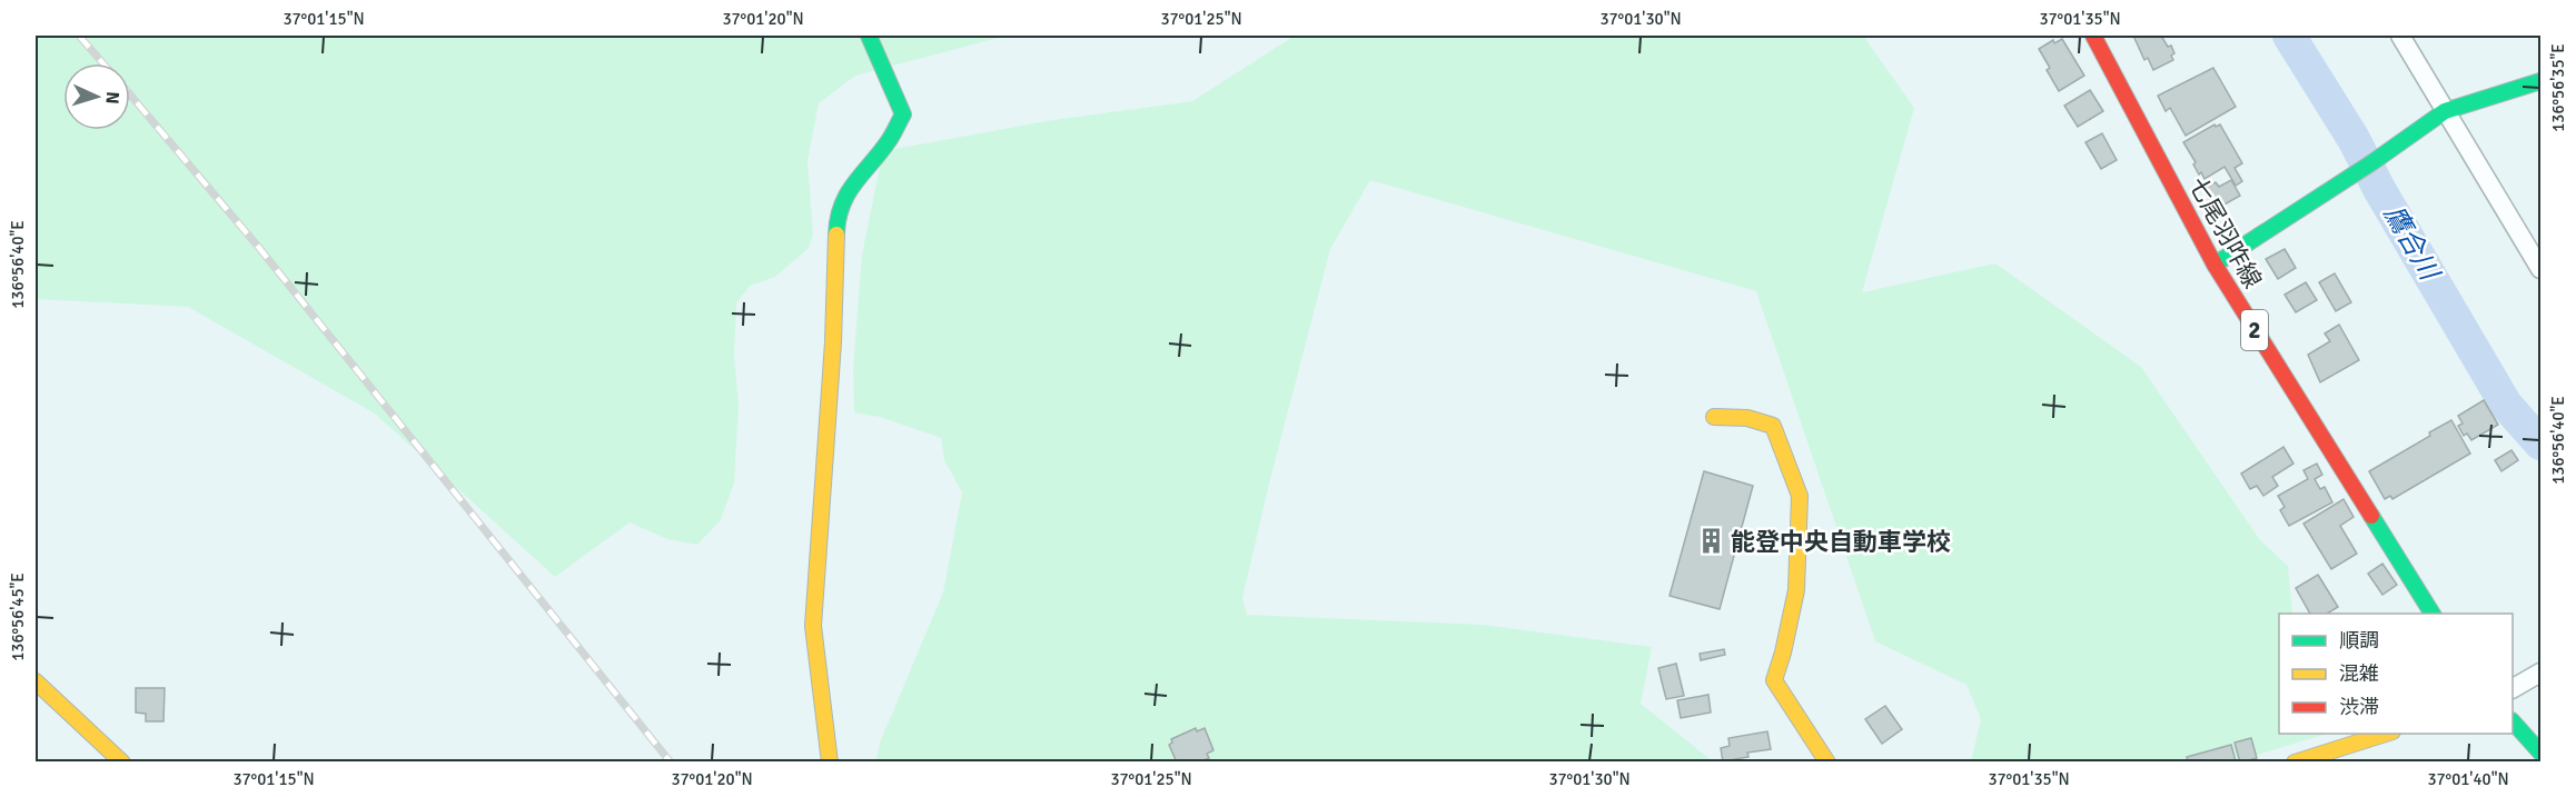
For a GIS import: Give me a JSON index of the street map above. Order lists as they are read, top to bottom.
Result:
{
  "streets": {
    "street": ["七尾羽咋線", "2"]
  },
  "water": ["鷹合川"],
  "places": {
    "building": ["能登中央自動車学校"]
  },
  "legend": ["順調", "混雑", "渋滞"],
  "north": "right",
  "coordinates": [
    "37°01'15\"N",
    "37°01'20\"N",
    "37°01'25\"N",
    "37°01'30\"N",
    "37°01'35\"N",
    "136°56'35\"E",
    "136°56'40\"E",
    "136°56'45\"E",
    "37°01'40\"N"
  ]
}
